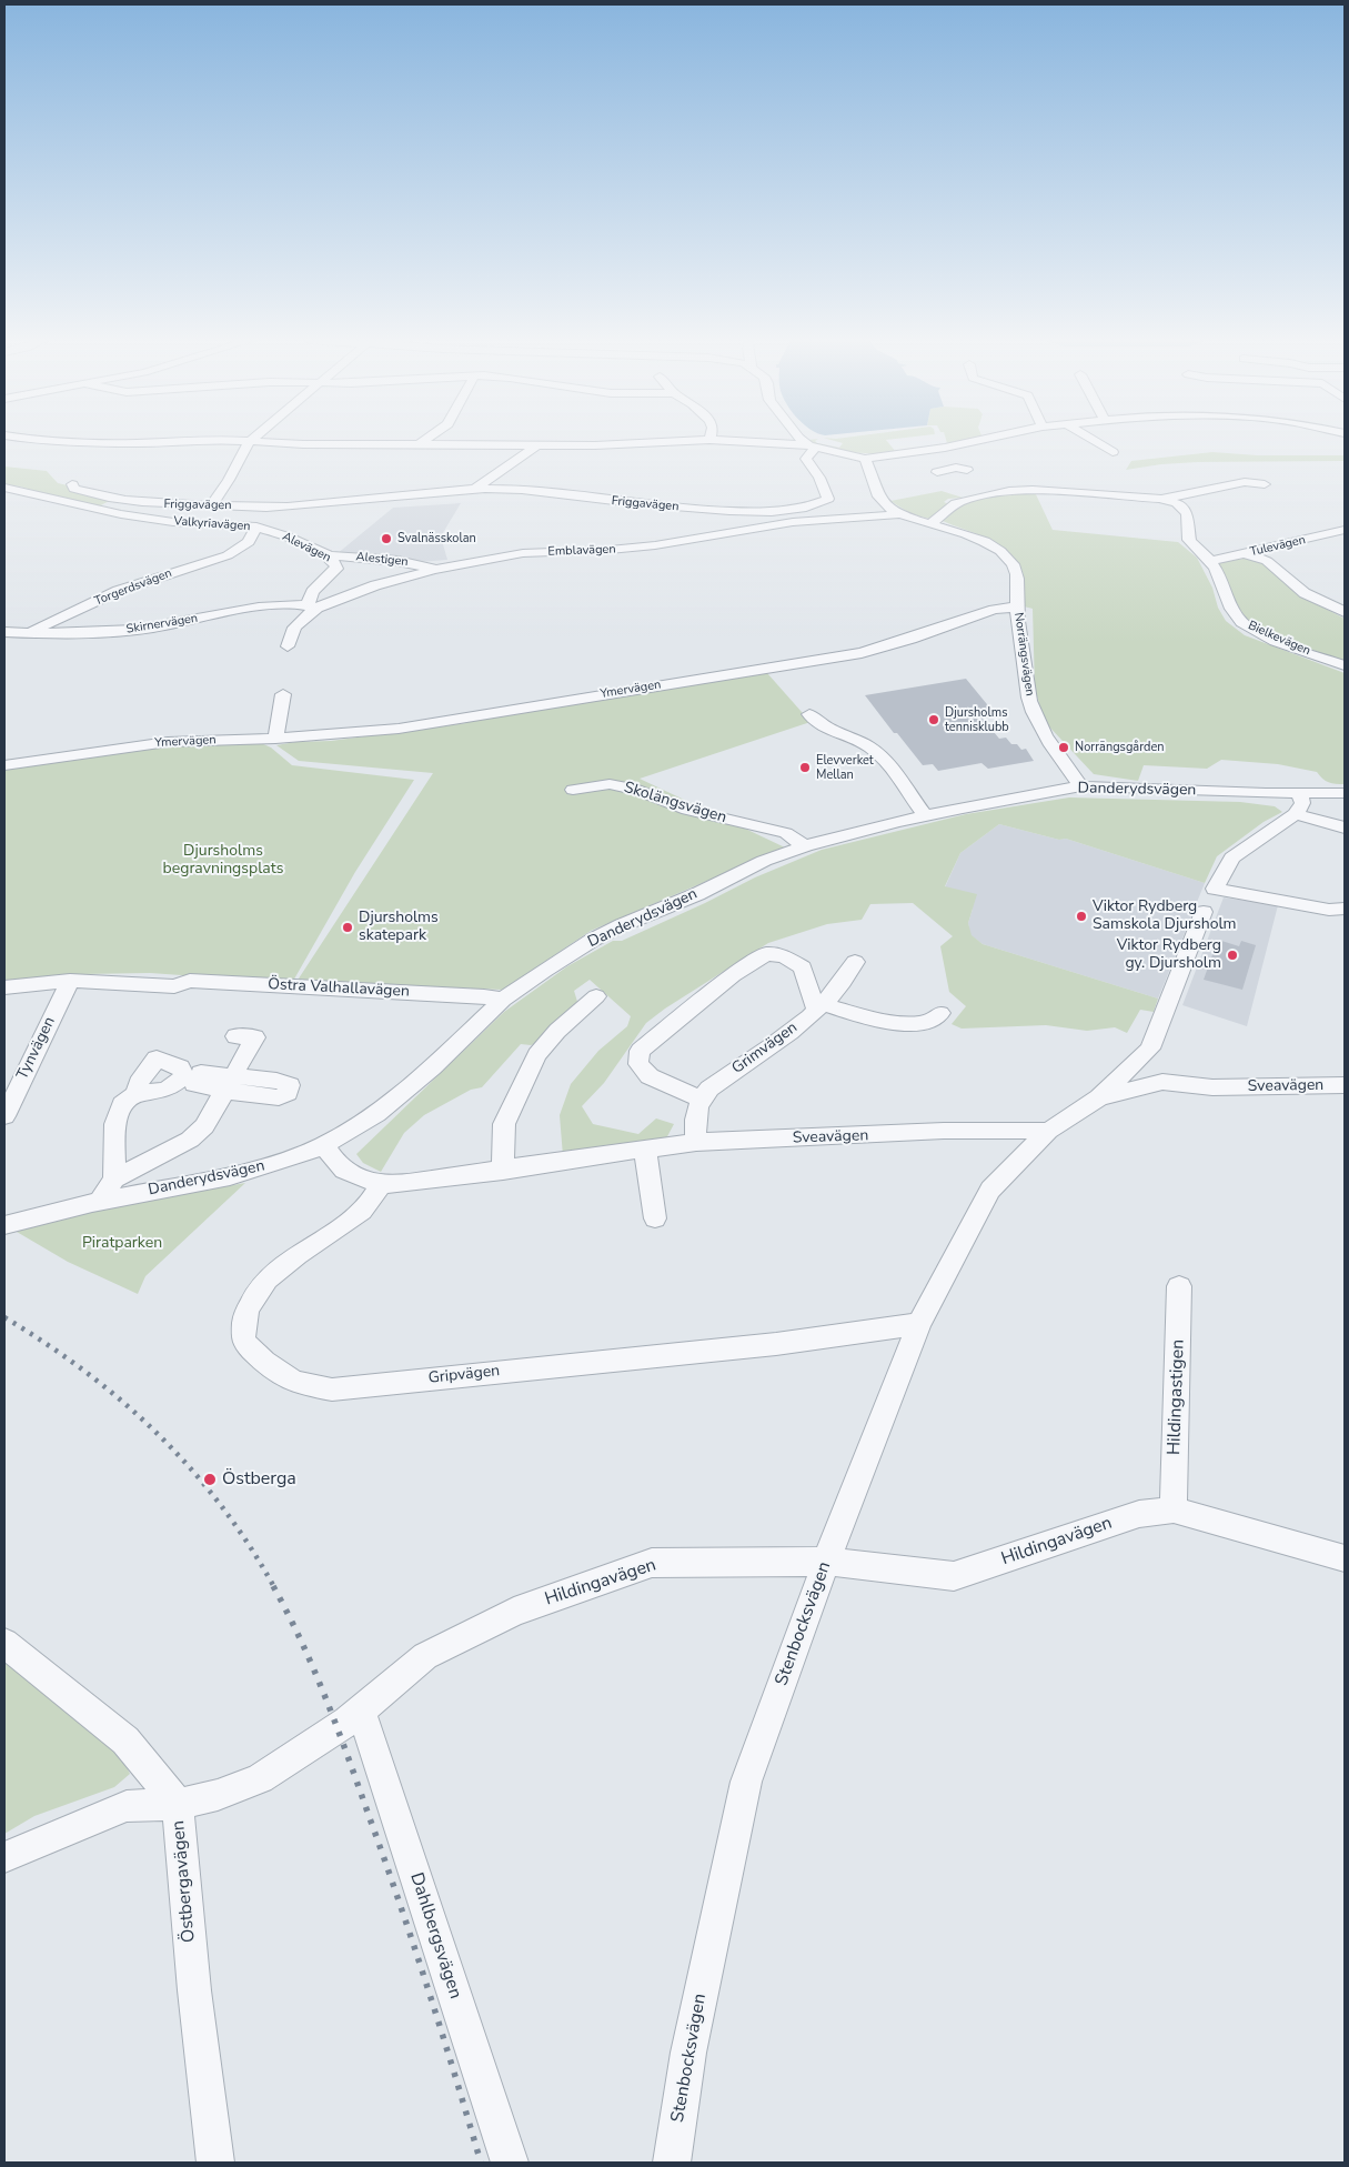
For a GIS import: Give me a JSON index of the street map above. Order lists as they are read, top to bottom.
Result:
{
  "streets": {
    "street": [
      "Friggavägen",
      "Valkyriavägen",
      "Tulevägen",
      "Alevägen",
      "Emblavägen",
      "Alestigen",
      "Torgerdsvägen",
      "Skirnervägen",
      "Bielkevägen",
      "Norrängsvägen",
      "Ymervägen",
      "Danderydsvägen",
      "Skolängsvägen",
      "Östra Valhallavägen",
      "Tynvägen",
      "Grimvägen",
      "Sveavägen",
      "Gripvägen",
      "Hildingastigen",
      "Hildingavägen",
      "Stenbocksvägen",
      "Östbergavägen",
      "Dahlbergsvägen"
    ]
  },
  "crossings": [
    ["Valkyriavägen", "Alevägen"],
    ["Valkyriavägen", "Torgerdsvägen"],
    ["Tulevägen", "Bielkevägen"],
    ["Alevägen", "Emblavägen"],
    ["Alevägen", "Alestigen"],
    ["Alevägen", "Torgerdsvägen"],
    ["Alevägen", "Skirnervägen"],
    ["Emblavägen", "Alestigen"],
    ["Emblavägen", "Skirnervägen"],
    ["Torgerdsvägen", "Skirnervägen"],
    ["Norrängsvägen", "Ymervägen"],
    ["Norrängsvägen", "Danderydsvägen"],
    ["Danderydsvägen", "Skolängsvägen"],
    ["Danderydsvägen", "Östra Valhallavägen"],
    ["Danderydsvägen", "Sveavägen"],
    ["Östra Valhallavägen", "Tynvägen"],
    ["Sveavägen", "Gripvägen"],
    ["Sveavägen", "Stenbocksvägen"],
    ["Gripvägen", "Stenbocksvägen"],
    ["Hildingastigen", "Hildingavägen"],
    ["Hildingavägen", "Stenbocksvägen"],
    ["Hildingavägen", "Östbergavägen"],
    ["Hildingavägen", "Dahlbergsvägen"]
  ],
  "parks": ["Djursholms begravningsplats", "Piratparken"],
  "places": [
    "Svalnässkolan",
    "Djursholms tennisklubb",
    "Norrängsgården",
    "Elevverket Mellan",
    "Viktor Rydberg Samskola Djursholm",
    "Djursholms skatepark",
    "Viktor Rydberg gy. Djursholm",
    "Östberga"
  ]
}
